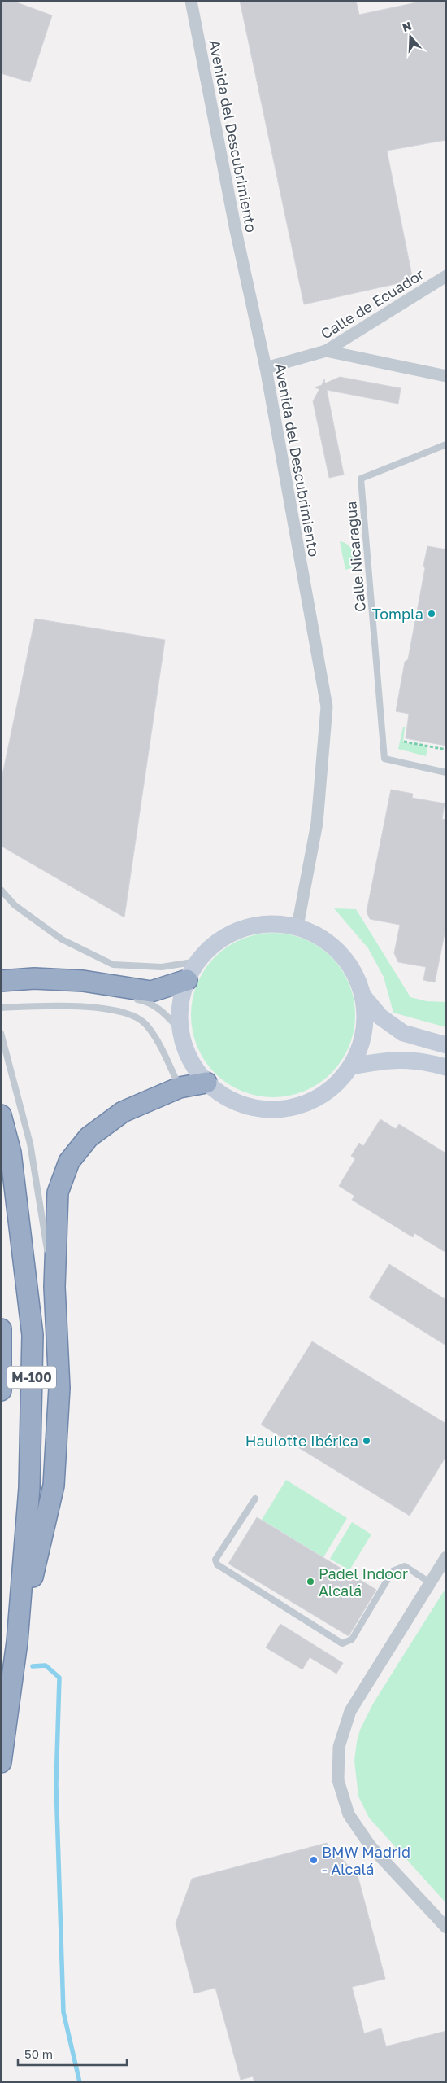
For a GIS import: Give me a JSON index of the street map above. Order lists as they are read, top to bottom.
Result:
{
  "streets": {
    "highway": ["M-100"],
    "street": ["Avenida del Descubrimiento", "Calle de Ecuador"],
    "lane": ["Calle Nicaragua"]
  },
  "crossings": [
    ["Avenida del Descubrimiento", "Calle de Ecuador"]
  ],
  "places": [
    "Tompla",
    "Haulotte Ibérica",
    "Padel Indoor Alcalá",
    "BMW Madrid - Alcalá"
  ],
  "scale_bar": "50 m",
  "north": "top"
}
